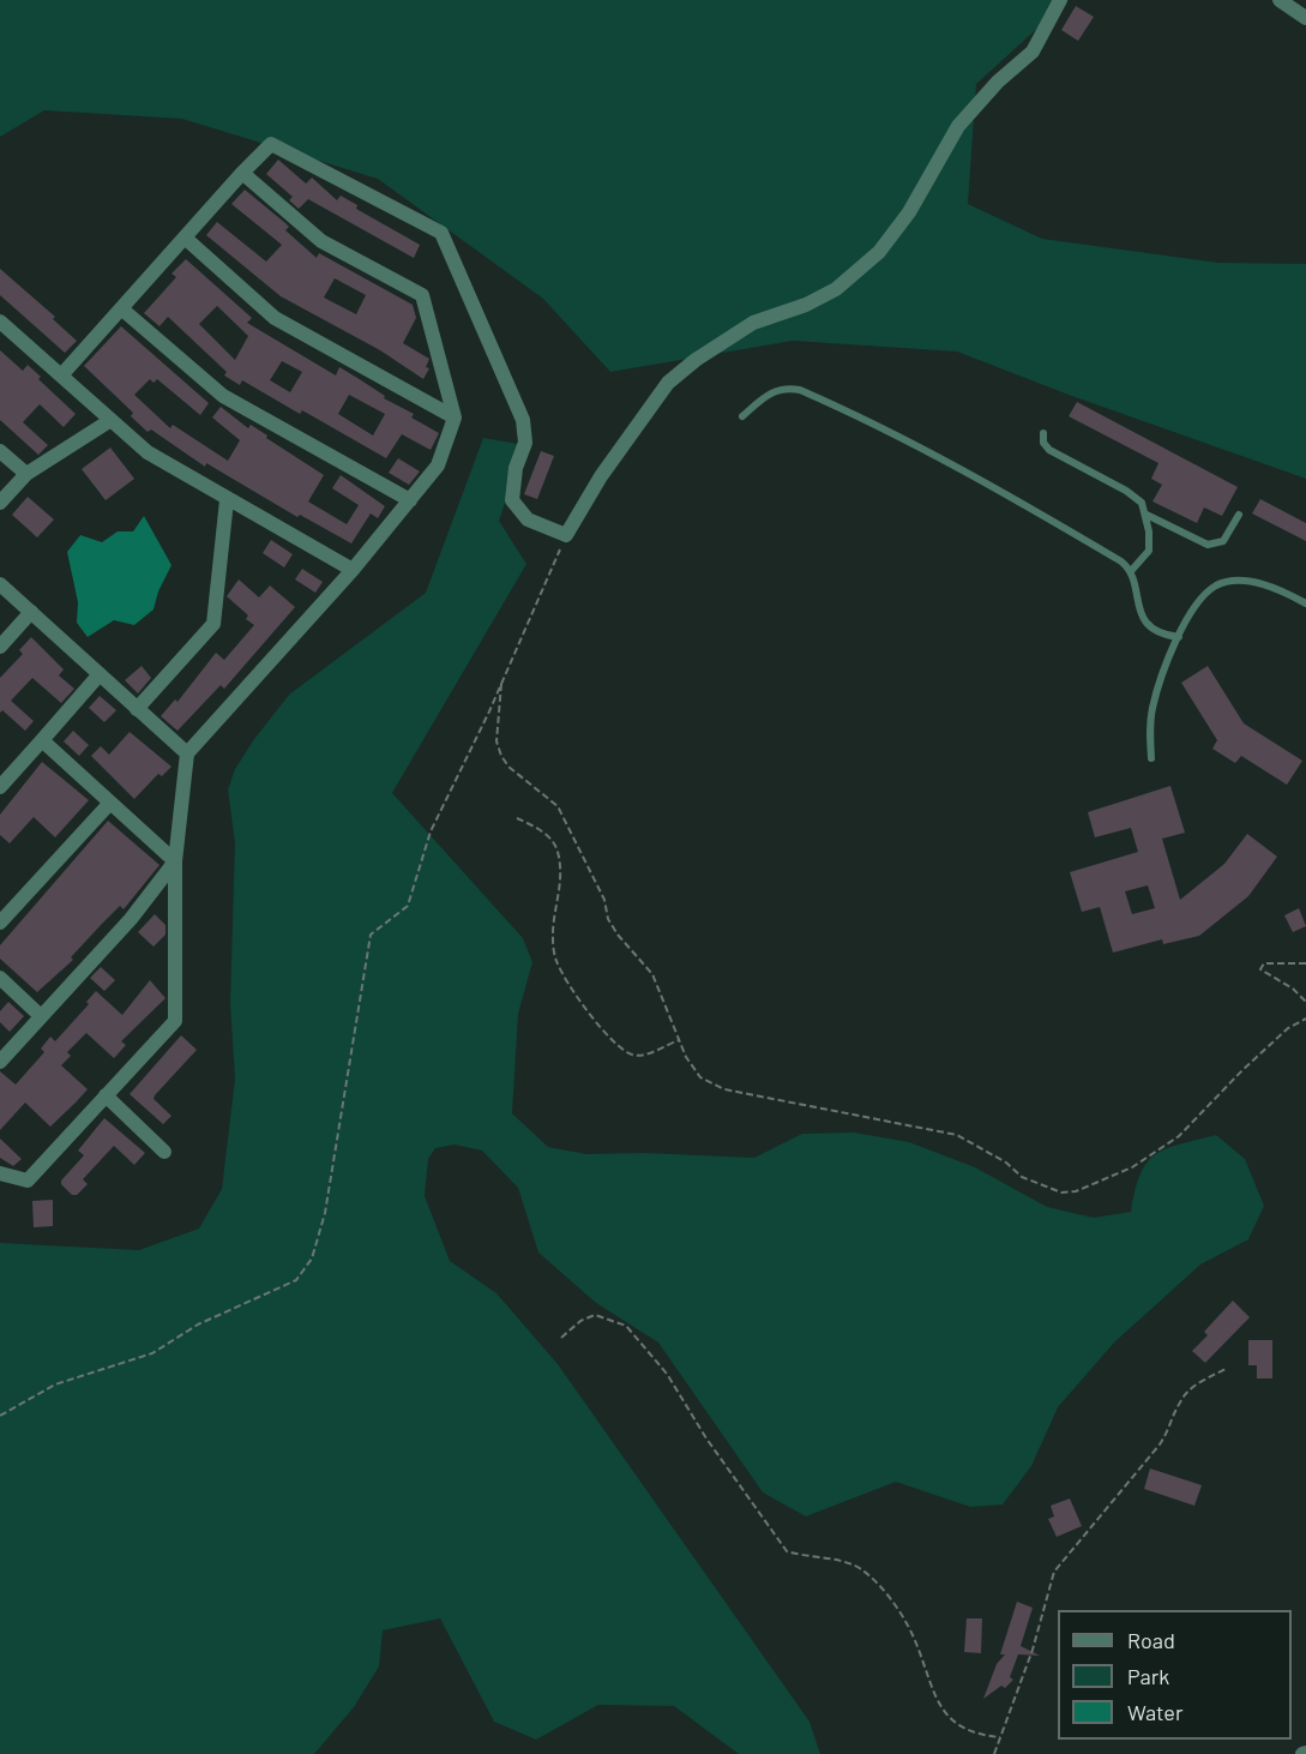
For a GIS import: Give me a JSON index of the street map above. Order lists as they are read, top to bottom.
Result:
{
  "legend": ["Road", "Park", "Water"]
}
